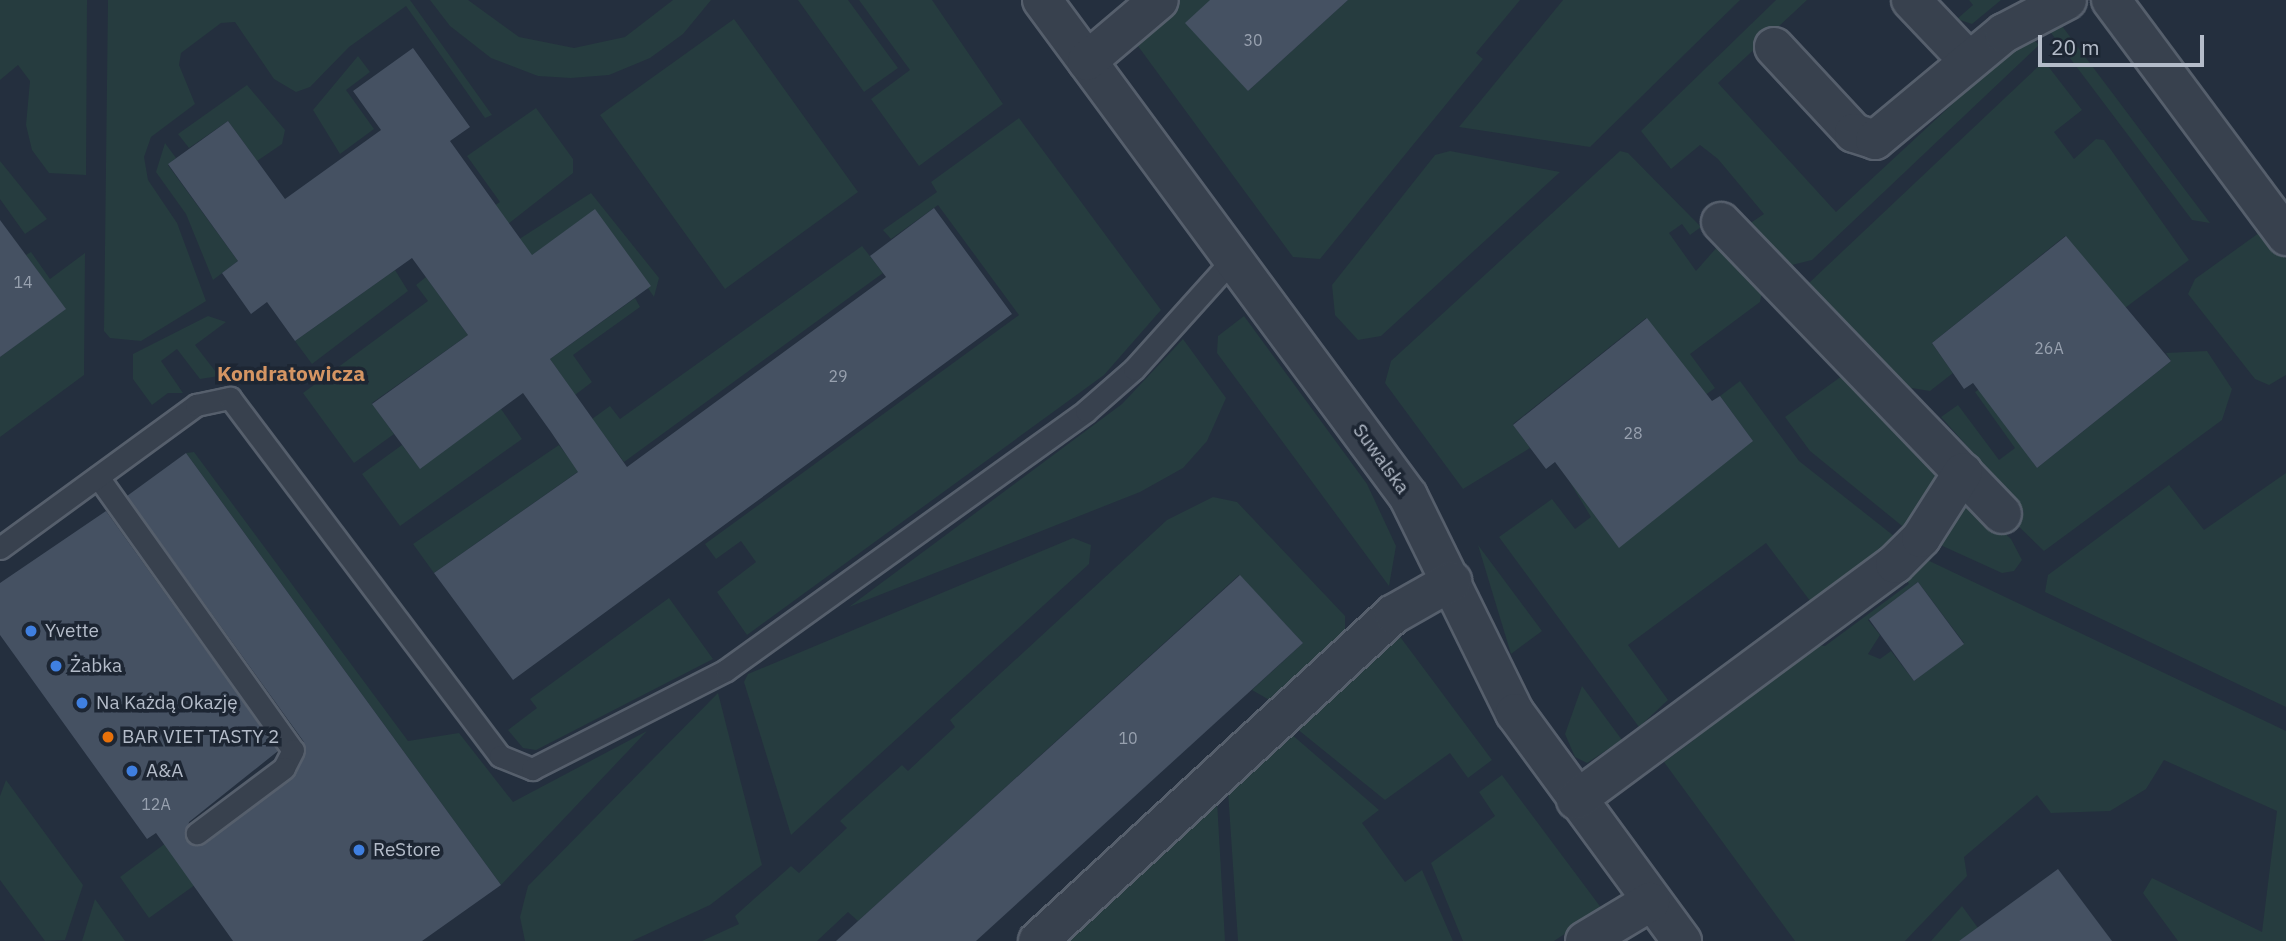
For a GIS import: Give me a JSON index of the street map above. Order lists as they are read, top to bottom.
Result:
{
  "streets": {
    "street": ["Suwalska"]
  },
  "districts": ["Kondratowicza"],
  "places": [
    "Yvette",
    "Żabka",
    "Na Każdą Okazję",
    "BAR VIET TASTY 2",
    "A&A",
    "ReStore"
  ],
  "house_numbers": [
    "30",
    "14",
    "26A",
    "29",
    "28",
    "10",
    "12A"
  ],
  "scale_bar": "20 m"
}
